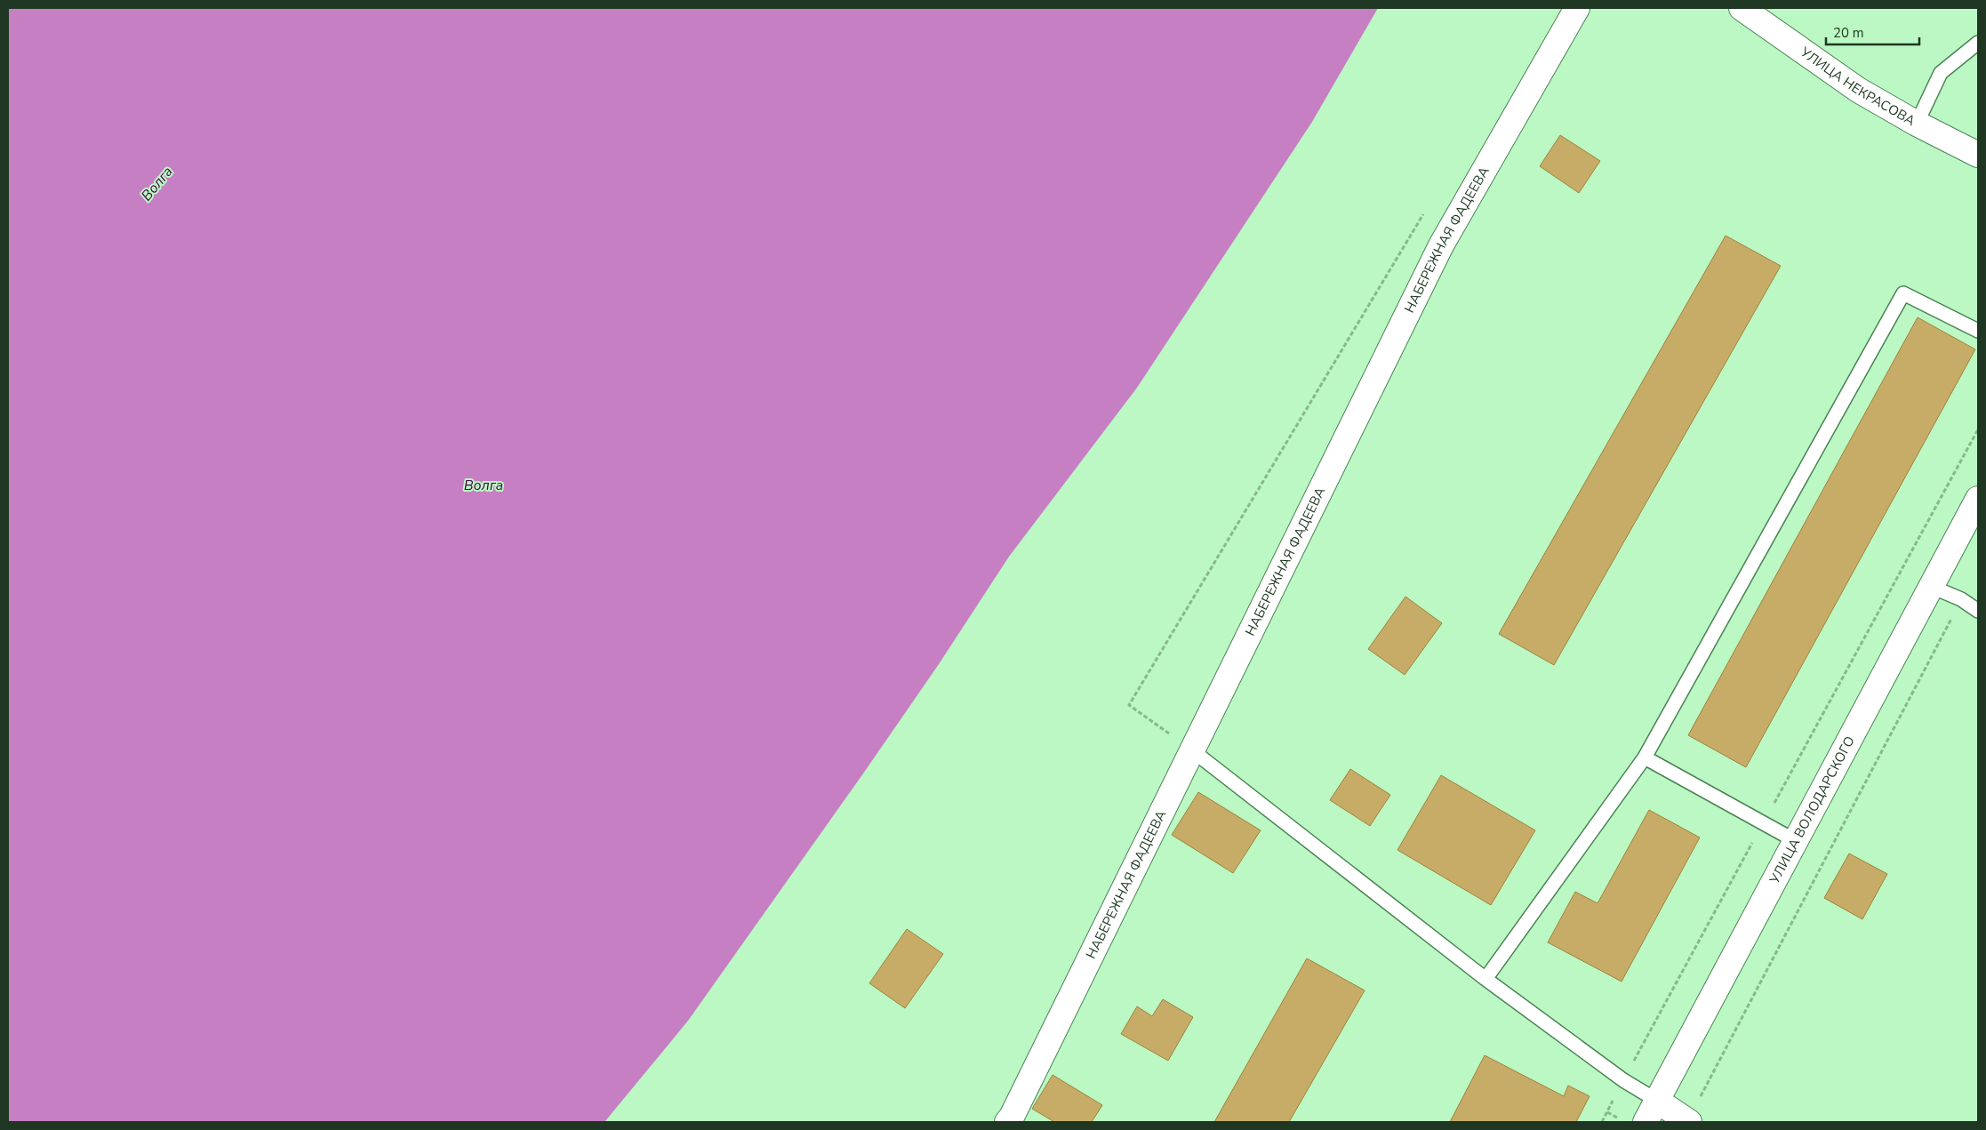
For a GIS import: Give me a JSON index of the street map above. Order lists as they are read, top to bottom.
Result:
{
  "streets": {
    "street": ["УЛИЦА НЕКРАСОВА", "НАБЕРЕЖНАЯ ФАДЕЕВА", "УЛИЦА ВОЛОДАРСКОГО"]
  },
  "water": ["Волга"],
  "scale_bar": "20 m"
}
